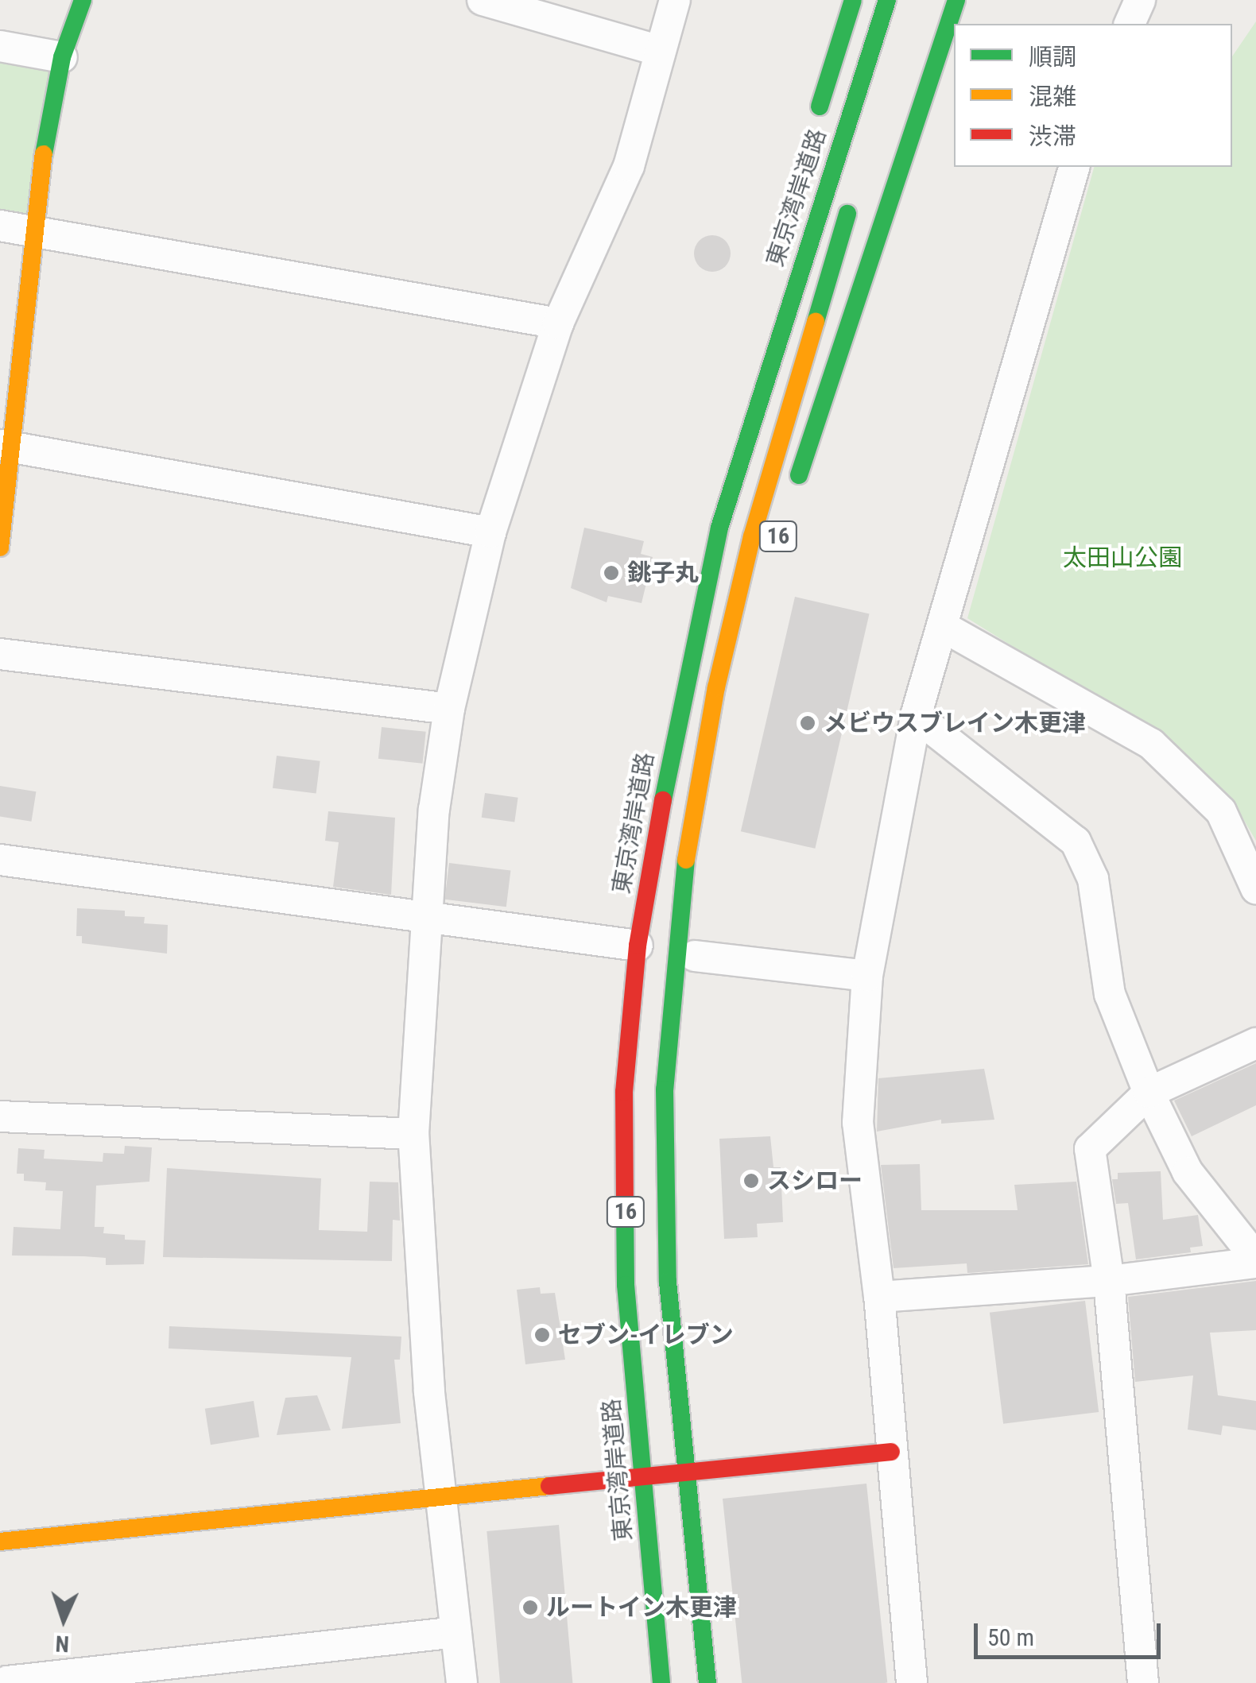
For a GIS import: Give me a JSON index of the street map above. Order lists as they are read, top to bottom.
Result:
{
  "streets": {
    "main road": ["東京湾岸道路", "16"]
  },
  "crossings": [
    ["東京湾岸道路", "16"]
  ],
  "parks": ["太田山公園"],
  "places": [
    "銚子丸",
    "メビウスブレイン木更津",
    "スシロー",
    "セブン-イレブン",
    "ルートイン木更津"
  ],
  "legend": ["順調", "混雑", "渋滞"],
  "scale_bar": "50 m",
  "north": "bottom"
}
